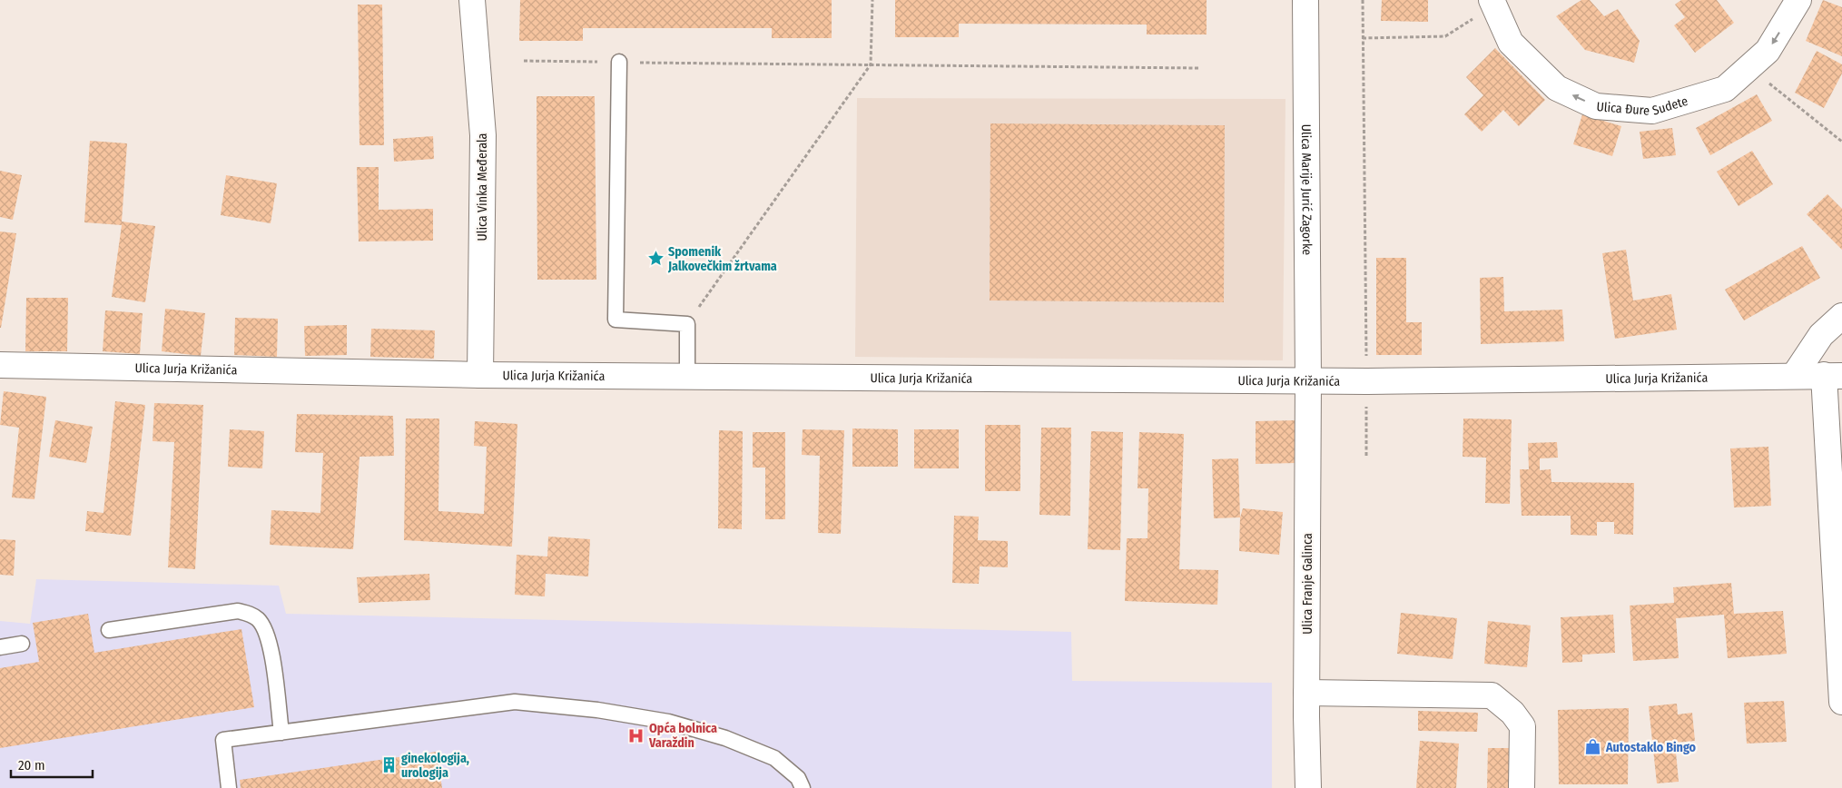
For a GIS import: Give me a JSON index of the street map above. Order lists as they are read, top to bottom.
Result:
{
  "streets": {
    "street": [
      "Ulica Đure Sudete",
      "Ulica Vinka Međerala",
      "Ulica Marije Jurić Zagorke",
      "Ulica Jurja Križanića",
      "Ulica Franje Galinca"
    ]
  },
  "crossings": [
    ["Ulica Vinka Međerala", "Ulica Jurja Križanića"],
    ["Ulica Marije Jurić Zagorke", "Ulica Jurja Križanića"],
    ["Ulica Marije Jurić Zagorke", "Ulica Franje Galinca"],
    ["Ulica Jurja Križanića", "Ulica Franje Galinca"]
  ],
  "places": {
    "place": ["Spomenik Jalkovečkim žrtvama"],
    "hospital": ["Opća bolnica Varaždin"],
    "shop": ["Autostaklo Bingo"],
    "building": ["ginekologija, urologija"]
  },
  "scale_bar": "20 m"
}
